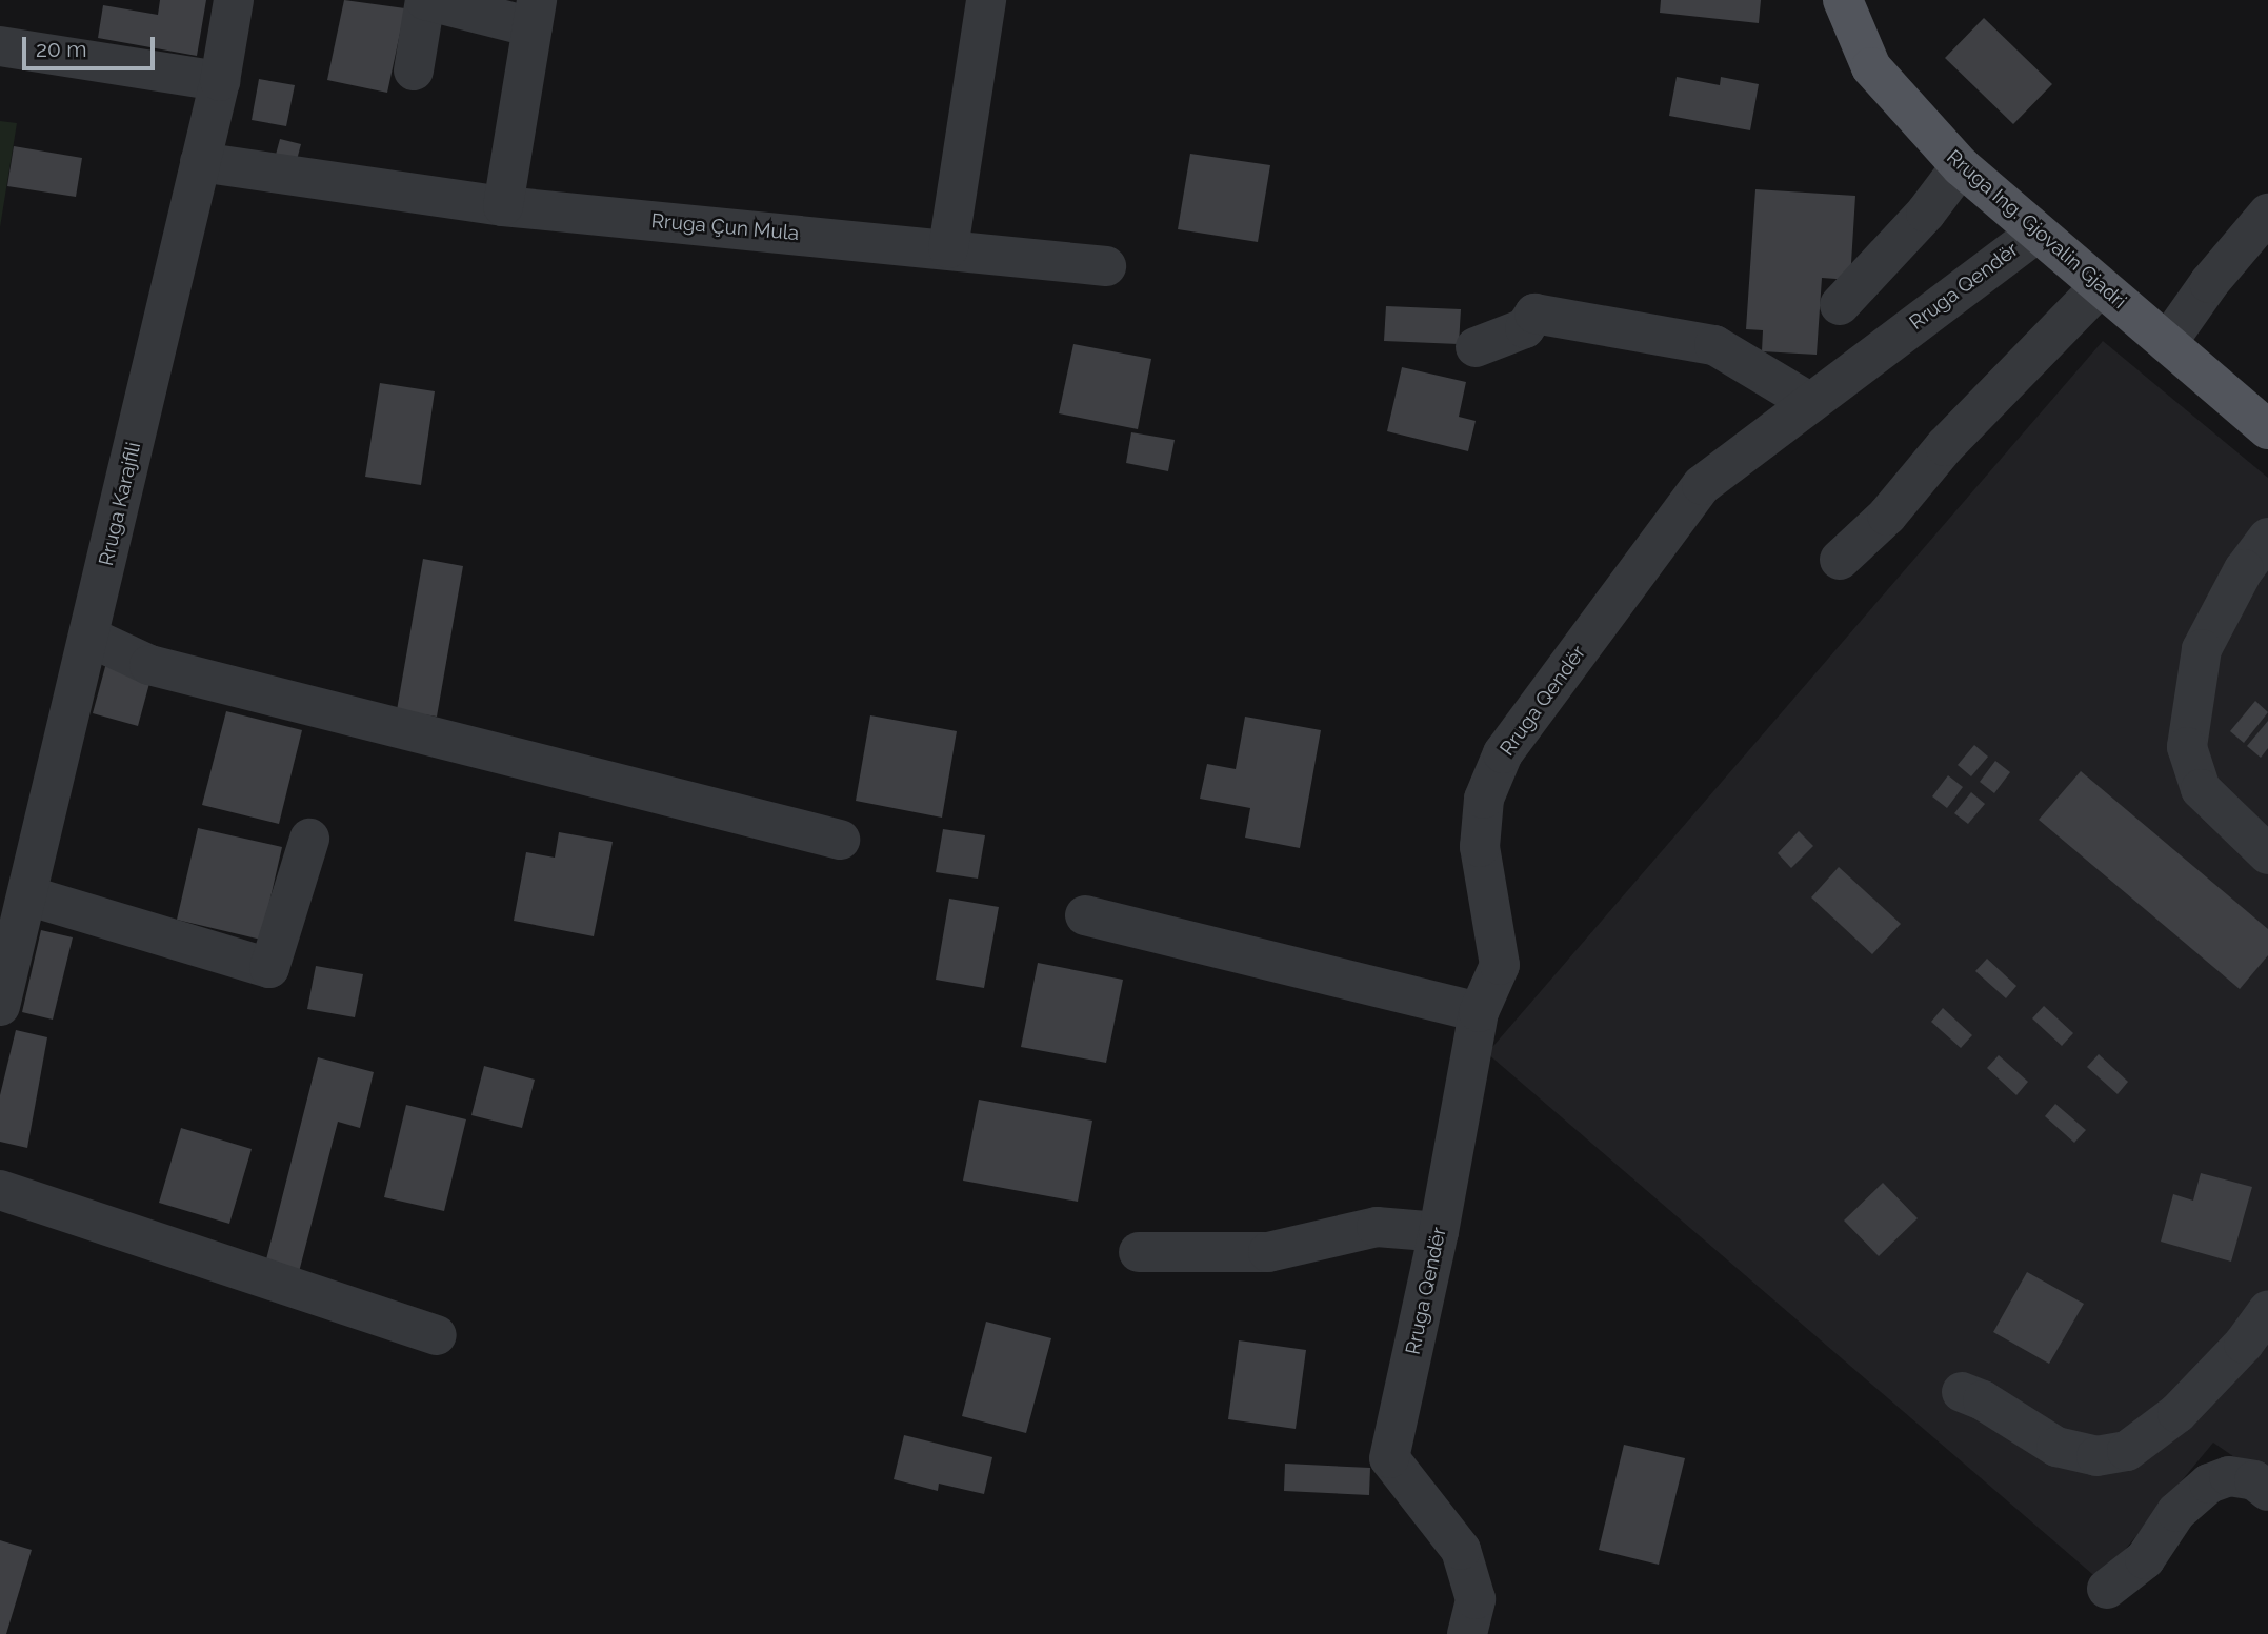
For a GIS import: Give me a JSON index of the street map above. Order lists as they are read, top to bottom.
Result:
{
  "streets": {
    "main road": ["Rruga Ing. Gjovalin Gjadri"],
    "street": ["Rruga Çun Mula", "Rruga Qendër", "Rruga Karajfili"]
  },
  "crossings": [
    ["Rruga Çun Mula", "Rruga Karajfili"],
    ["Rruga Ing. Gjovalin Gjadri", "Rruga Qendër"]
  ],
  "scale_bar": "20 m"
}
